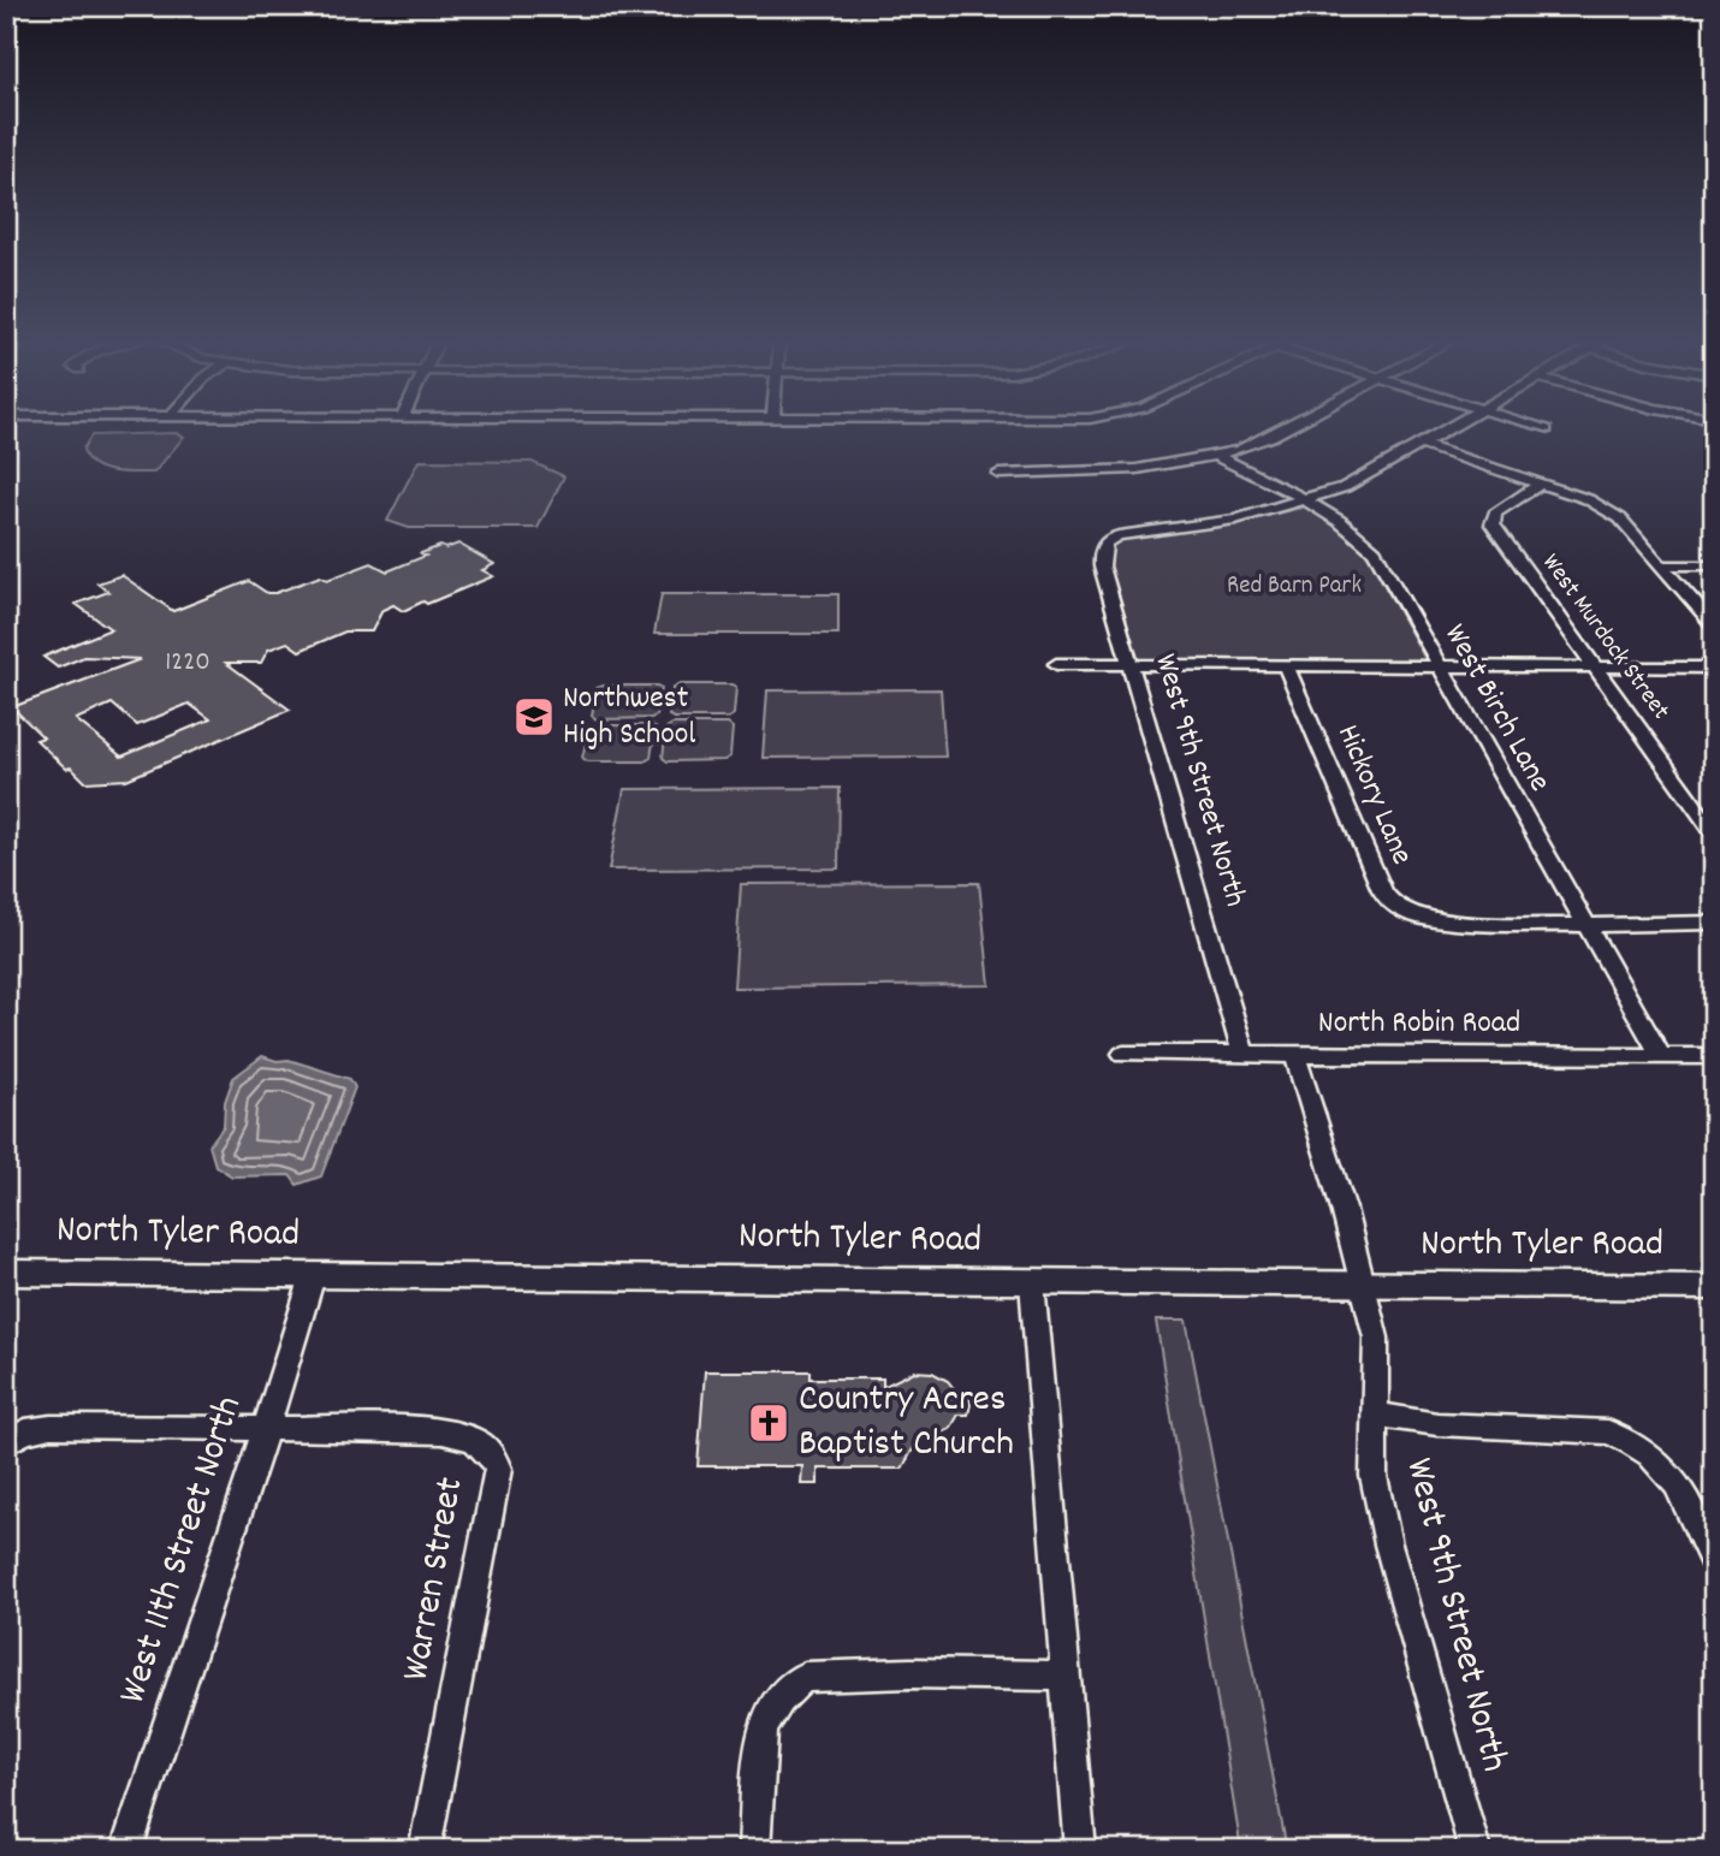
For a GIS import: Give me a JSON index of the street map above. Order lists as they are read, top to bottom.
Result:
{
  "streets": {
    "main road": ["North Tyler Road"],
    "street": [
      "West Murdock Street",
      "West Birch Lane",
      "West 9th Street North",
      "Hickory Lane",
      "North Robin Road",
      "West 11th Street North",
      "Warren Street"
    ]
  },
  "crossings": [
    ["West Birch Lane", "West 9th Street North"],
    ["West Birch Lane", "Hickory Lane"],
    ["West Birch Lane", "North Robin Road"],
    ["West 9th Street North", "North Robin Road"],
    ["West 9th Street North", "North Tyler Road"],
    ["North Tyler Road", "West 11th Street North"],
    ["West 11th Street North", "Warren Street"]
  ],
  "parks": ["Red Barn Park"],
  "places": {
    "school or university": ["Northwest High School"],
    "church": ["Country Acres Baptist Church"]
  },
  "house_numbers": ["1220"]
}
